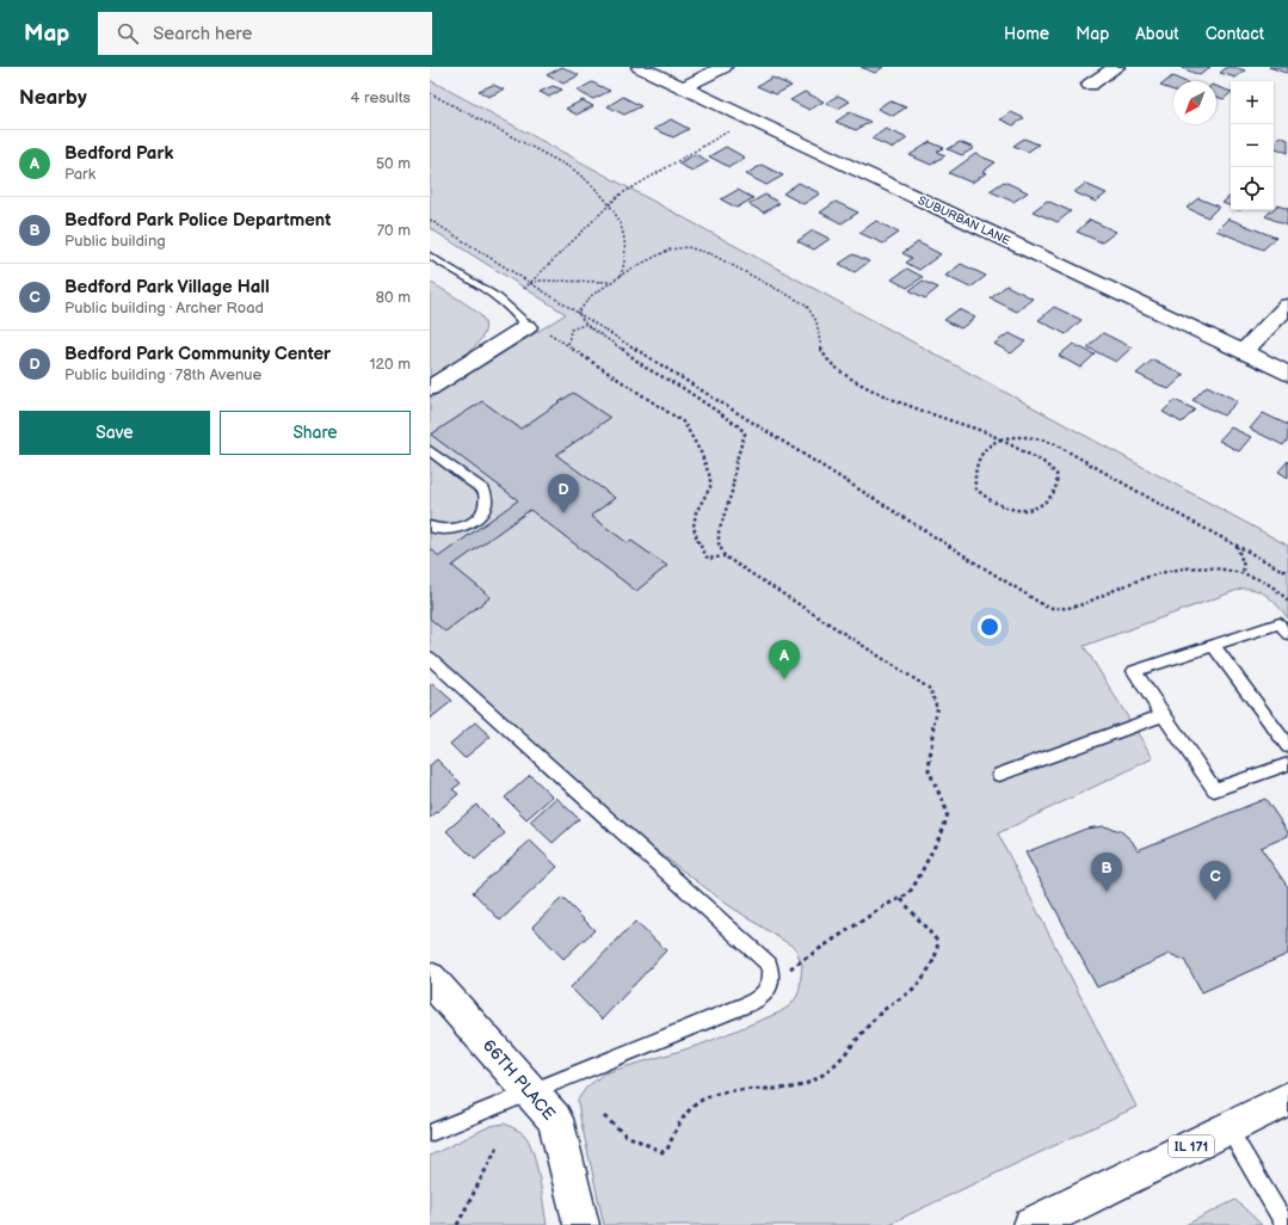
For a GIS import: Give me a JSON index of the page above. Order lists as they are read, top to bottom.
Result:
{
  "streets": {
    "street": ["SUBURBAN LANE", "66TH PLACE", "IL 171"]
  },
  "north": "bottom left",
  "page": {
    "header": "Map",
    "search": "Search here",
    "nav": [
      "Home",
      "Map",
      "About",
      "Contact"
    ],
    "heading": ["Nearby", "4 results"],
    "map_buttons": ["+", "−"],
    "list": [
      {
        "mark": "A",
        "name": "Bedford Park",
        "note": "Park",
        "value": "50 m"
      },
      {
        "mark": "B",
        "name": "Bedford Park Police Department",
        "note": "Public building",
        "value": "70 m"
      },
      {
        "mark": "C",
        "name": "Bedford Park Village Hall",
        "note": "Public building · Archer Road",
        "value": "80 m"
      },
      {
        "mark": "D",
        "name": "Bedford Park Community Center",
        "note": "Public building · 78th Avenue",
        "value": "120 m"
      }
    ],
    "buttons": ["Save", "Share"],
    "pins": [
      "D",
      "A",
      "B",
      "C"
    ]
  }
}
